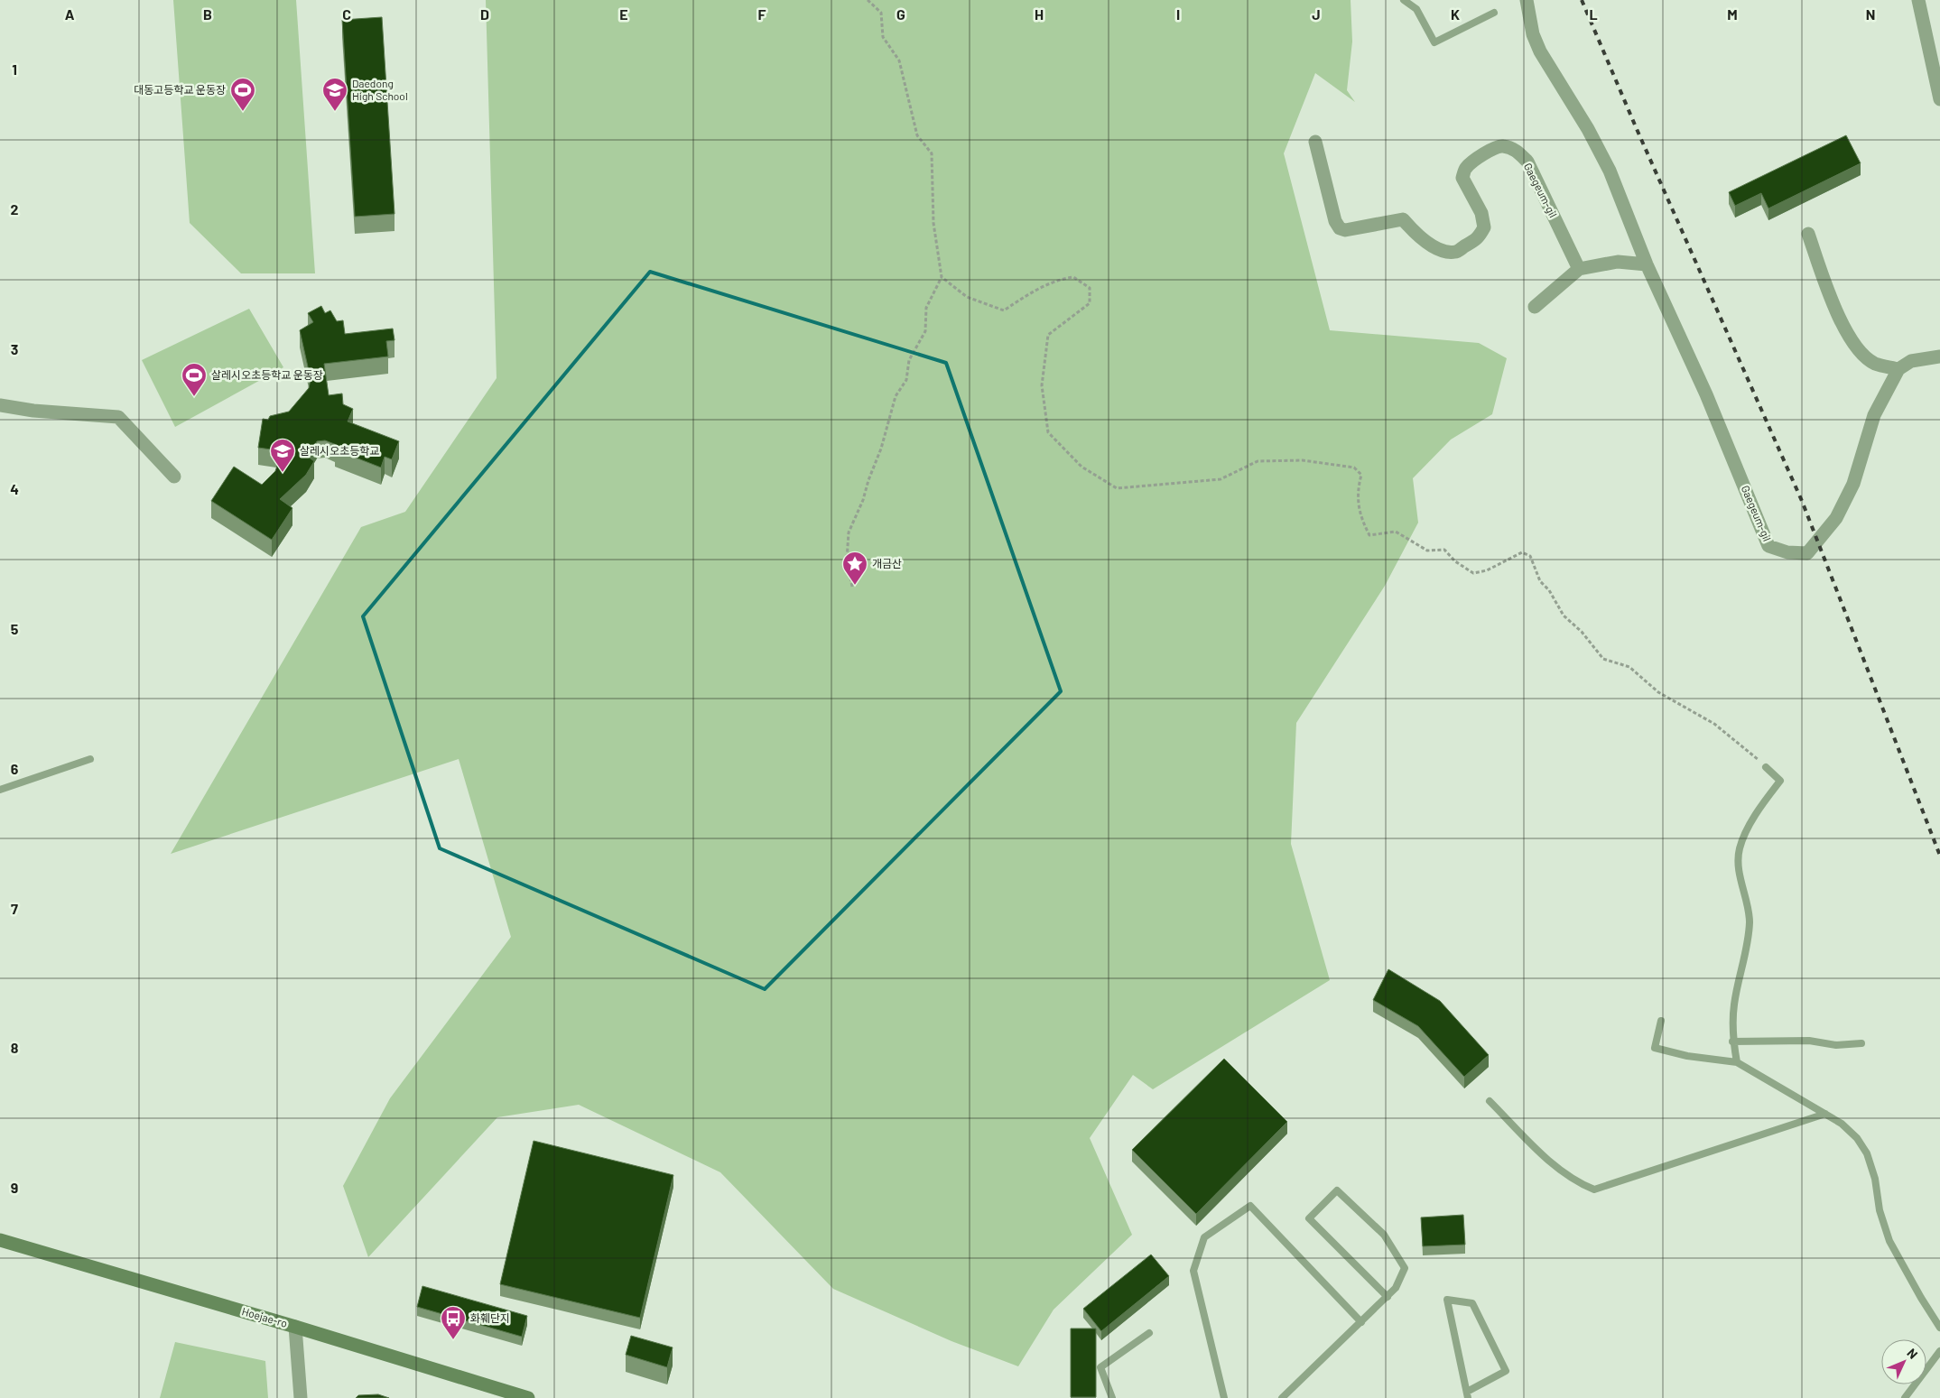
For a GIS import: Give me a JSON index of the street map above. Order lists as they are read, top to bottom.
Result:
{
  "streets": {
    "main road": ["Hoejae-ro"],
    "street": ["Gaegeum-gil"]
  },
  "places": {
    "sports": ["대동고등학교 운동장", "살레시오초등학교 운동장"],
    "school or university": ["Daedong High School", "살레시오초등학교"],
    "place": ["개금산"],
    "bus stop": ["화훼단지"]
  },
  "north": "top right",
  "grid": {
    "columns": [
      "A",
      "B",
      "C",
      "D",
      "E",
      "F",
      "G",
      "H",
      "I",
      "J",
      "K",
      "L",
      "M",
      "N"
    ],
    "rows": [
      "1",
      "2",
      "3",
      "4",
      "5",
      "6",
      "7",
      "8",
      "9"
    ]
  }
}
